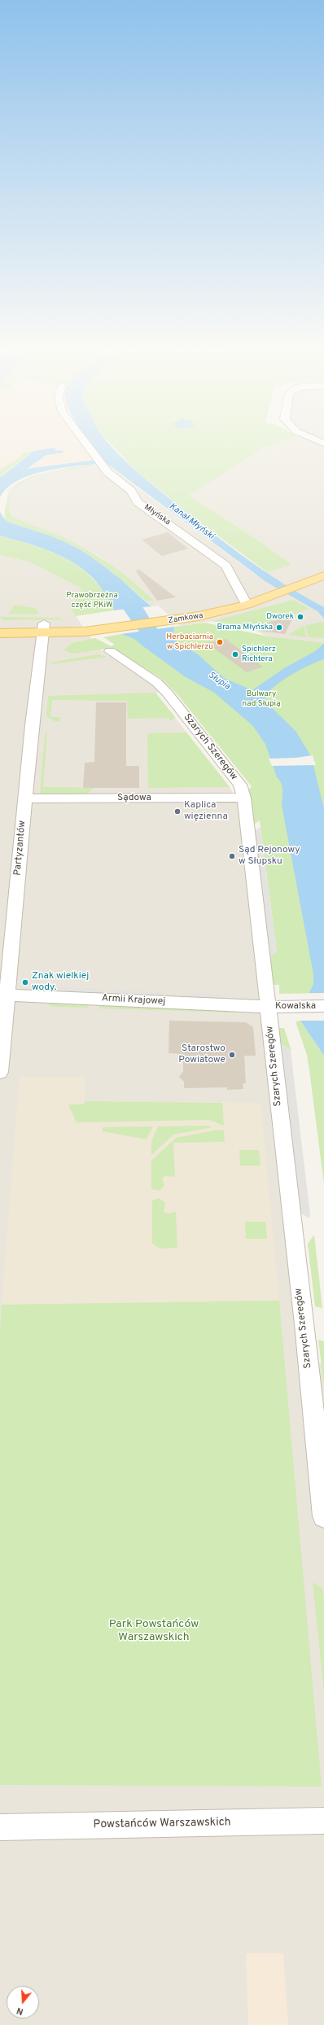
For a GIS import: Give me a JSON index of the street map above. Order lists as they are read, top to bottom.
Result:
{
  "streets": {
    "main road": ["Zamkowa"],
    "street": [
      "Młyńska",
      "Szarych Szeregów",
      "Sądowa",
      "Partyzantów",
      "Armii Krajowej",
      "Kowalska",
      "Powstańców Warszawskich"
    ]
  },
  "crossings": [
    ["Młyńska", "Zamkowa"],
    ["Zamkowa", "Partyzantów"],
    ["Szarych Szeregów", "Sądowa"],
    ["Szarych Szeregów", "Armii Krajowej"],
    ["Szarych Szeregów", "Kowalska"],
    ["Sądowa", "Partyzantów"],
    ["Partyzantów", "Armii Krajowej"],
    ["Armii Krajowej", "Kowalska"]
  ],
  "water": ["Kanał Młyński", "Słupia"],
  "parks": ["Prawobrzeżna część PKiW", "Bulwary nad Słupią", "Park Powstańców Warszawskich"],
  "places": [
    "Dworek",
    "Brama Młyńska",
    "Herbaciarnia w Spichlerzu",
    "Spichlerz Richtera",
    "Kaplica więzienna",
    "Sąd Rejonowy w Słupsku",
    "Znak wielkiej wody.",
    "Starostwo Powiatowe"
  ],
  "north": "bottom"
}
